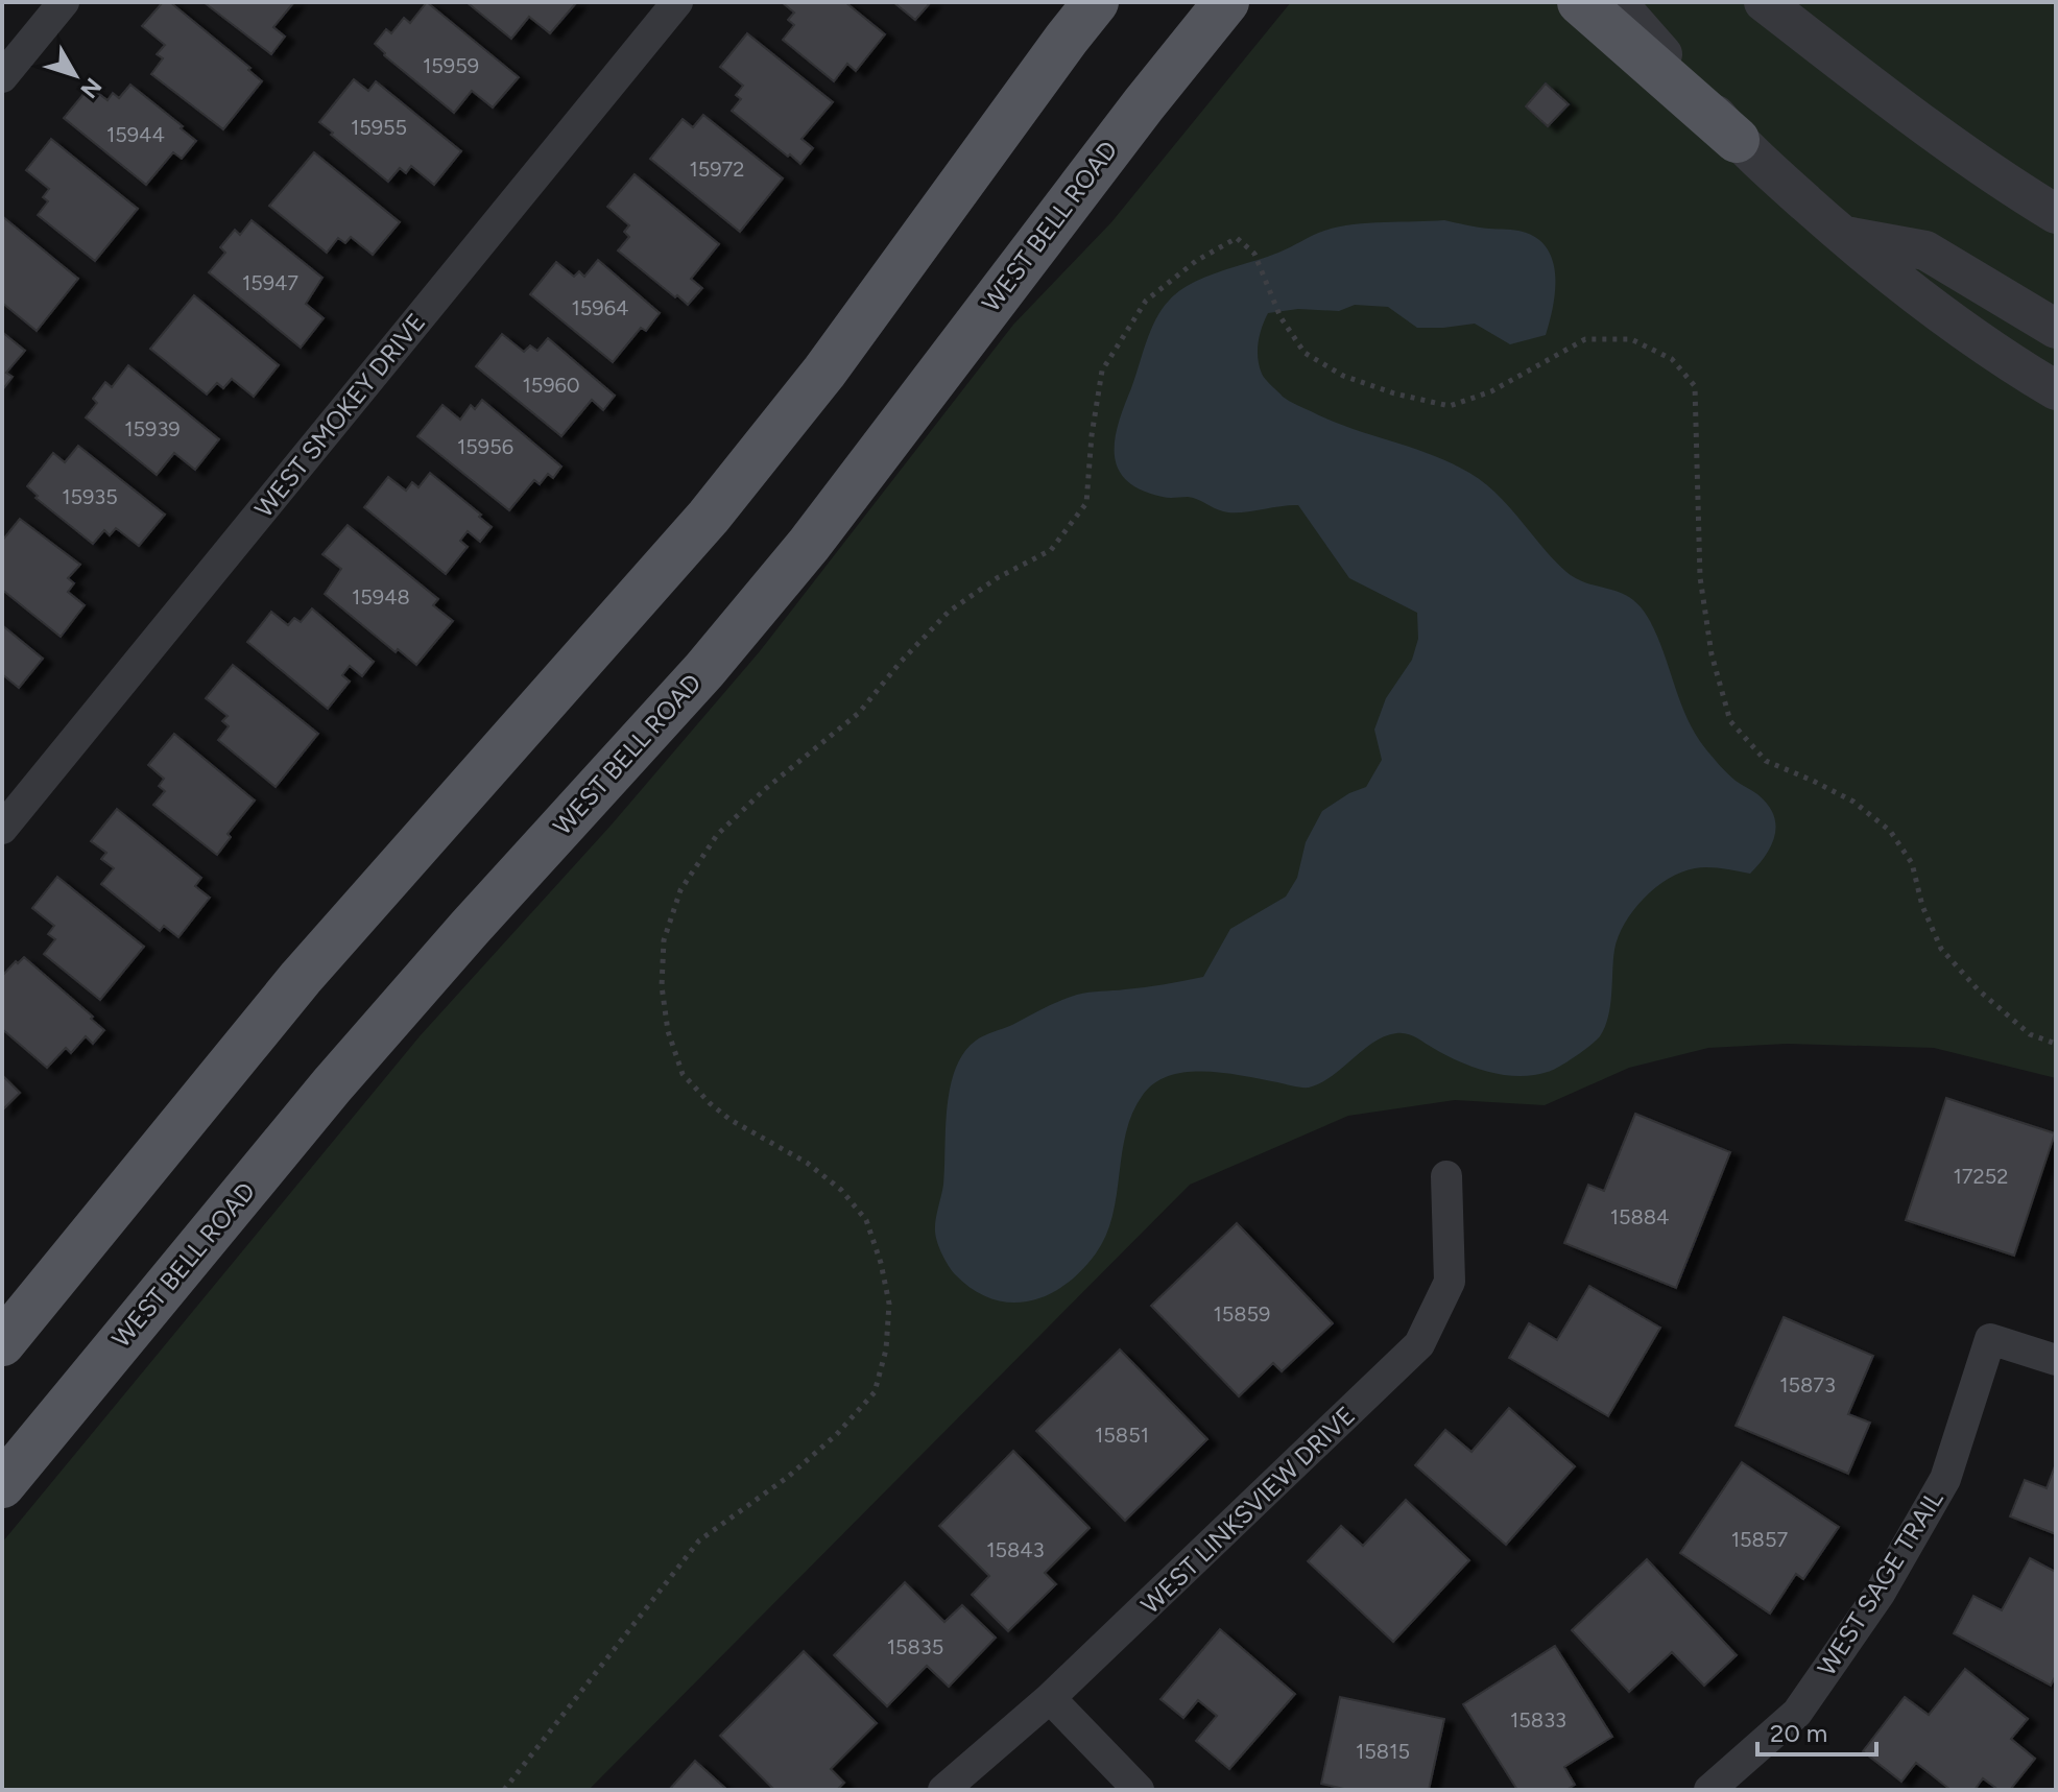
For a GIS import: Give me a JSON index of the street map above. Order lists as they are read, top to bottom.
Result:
{
  "streets": {
    "main road": ["WEST BELL ROAD"],
    "street": ["WEST SMOKEY DRIVE", "WEST LINKSVIEW DRIVE", "WEST SAGE TRAIL"]
  },
  "house_numbers": [
    "15959",
    "15955",
    "15944",
    "15972",
    "15947",
    "15964",
    "15960",
    "15939",
    "15956",
    "15935",
    "15948",
    "17252",
    "15884",
    "15859",
    "15873",
    "15851",
    "15857",
    "15843",
    "15835",
    "15833",
    "15815"
  ],
  "scale_bar": "20 m",
  "north": "bottom right"
}
